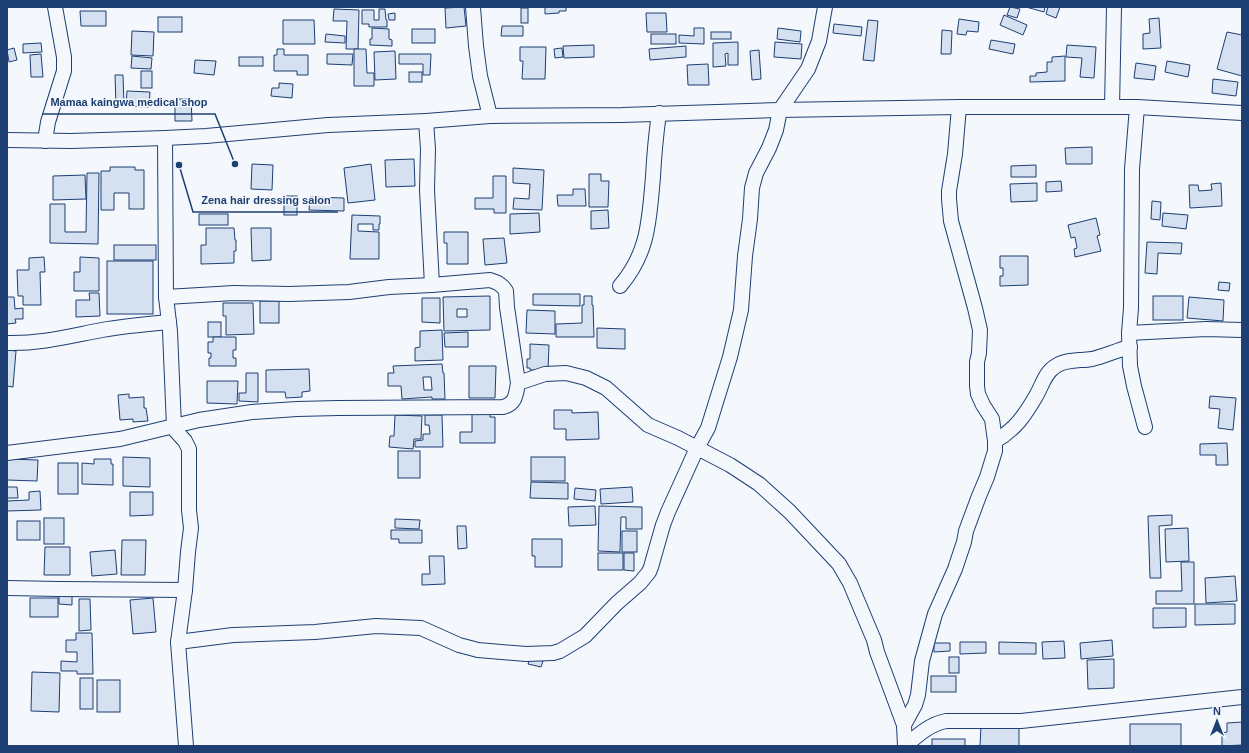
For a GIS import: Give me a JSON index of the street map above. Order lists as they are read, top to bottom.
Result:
{
  "places": ["Mamaa kaingwa medical shop", "Zena hair dressing salon"],
  "north": "top"
}
